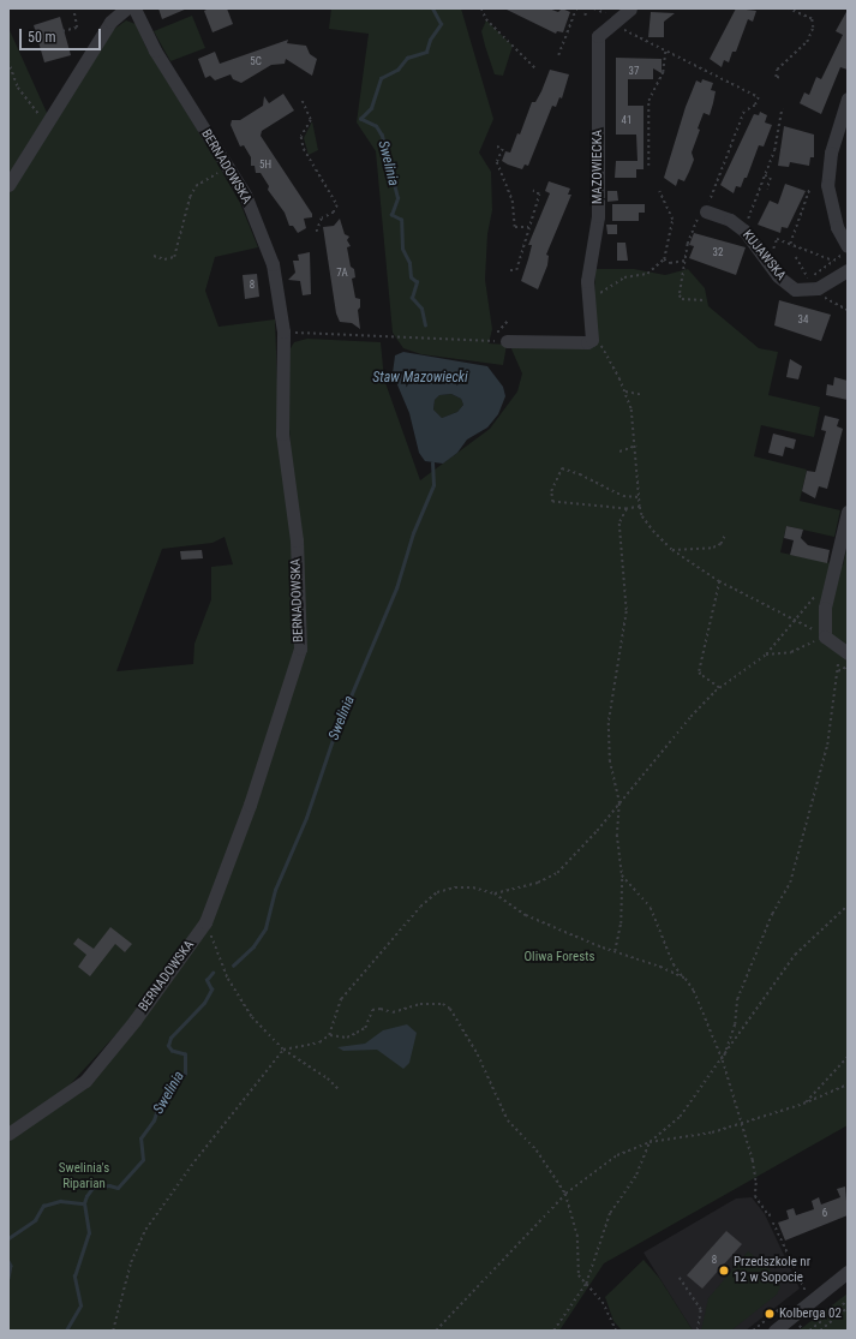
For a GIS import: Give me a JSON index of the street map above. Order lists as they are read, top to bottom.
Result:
{
  "streets": {
    "street": ["BERNADOWSKA", "MAZOWIECKA", "KUJAWSKA"]
  },
  "water": ["Swelinia", "Staw Mazowiecki"],
  "parks": ["Oliwa Forests", "Swelinia's Riparian"],
  "places": ["Przedszkole nr 12 w Sopocie", "Kolberga 02"],
  "house_numbers": [
    "5C",
    "37",
    "41",
    "5H",
    "32",
    "7A",
    "8",
    "34",
    "6",
    "8"
  ],
  "scale_bar": "50 m"
}
